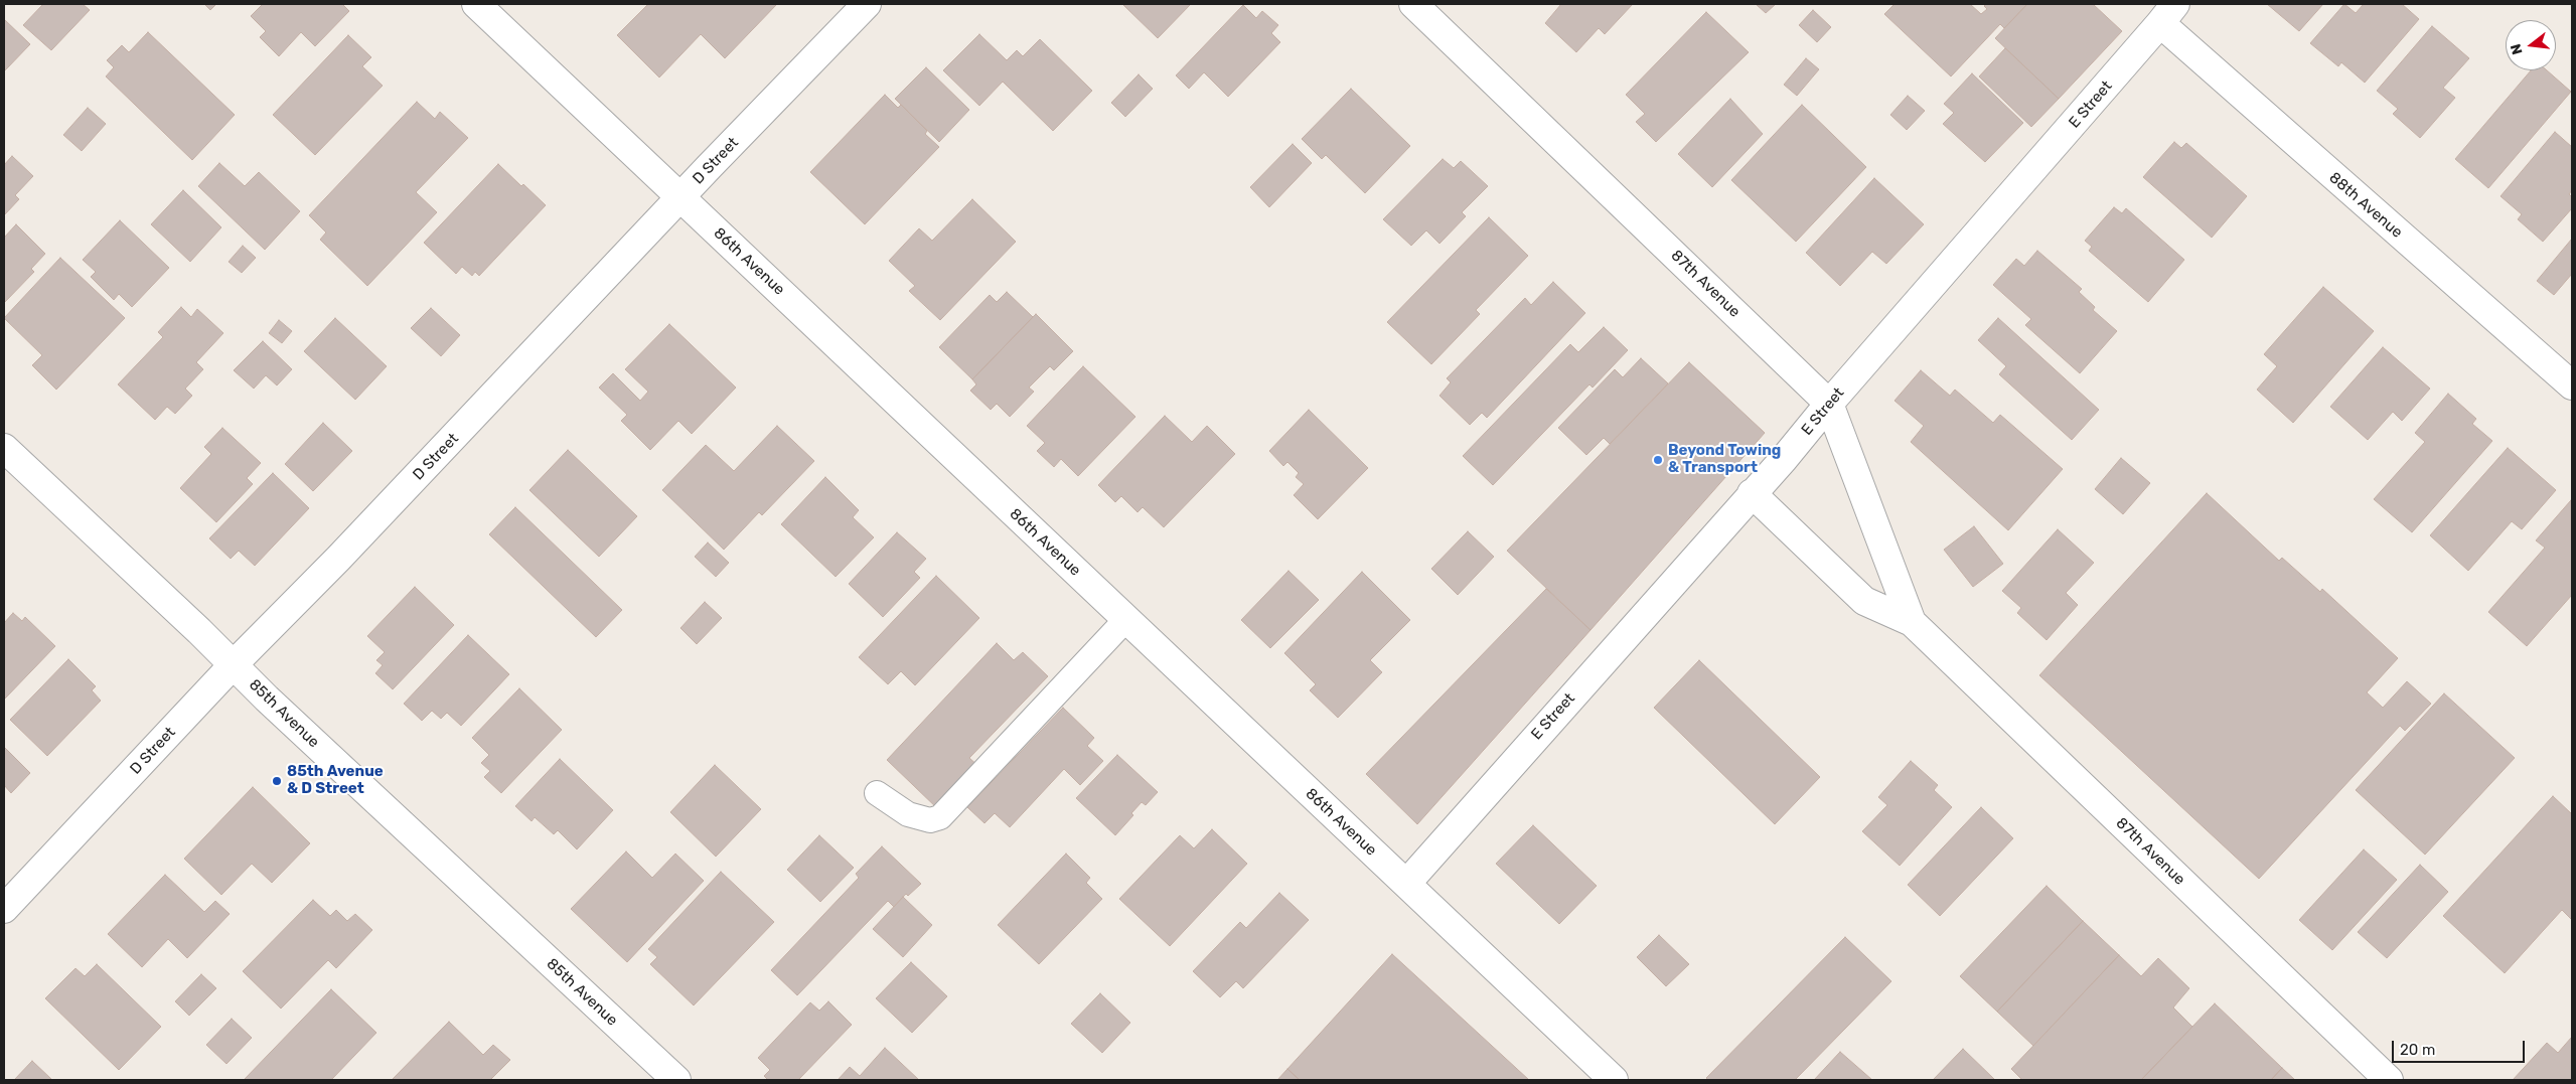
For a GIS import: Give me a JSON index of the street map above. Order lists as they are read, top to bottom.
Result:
{
  "streets": {
    "street": [
      "E Street",
      "D Street",
      "88th Avenue",
      "86th Avenue",
      "87th Avenue",
      "85th Avenue"
    ]
  },
  "crossings": [
    ["E Street", "88th Avenue"],
    ["E Street", "86th Avenue"],
    ["E Street", "87th Avenue"],
    ["D Street", "86th Avenue"],
    ["D Street", "85th Avenue"]
  ],
  "places": ["Beyond Towing & Transport", "85th Avenue & D Street"],
  "scale_bar": "20 m",
  "north": "left"
}
